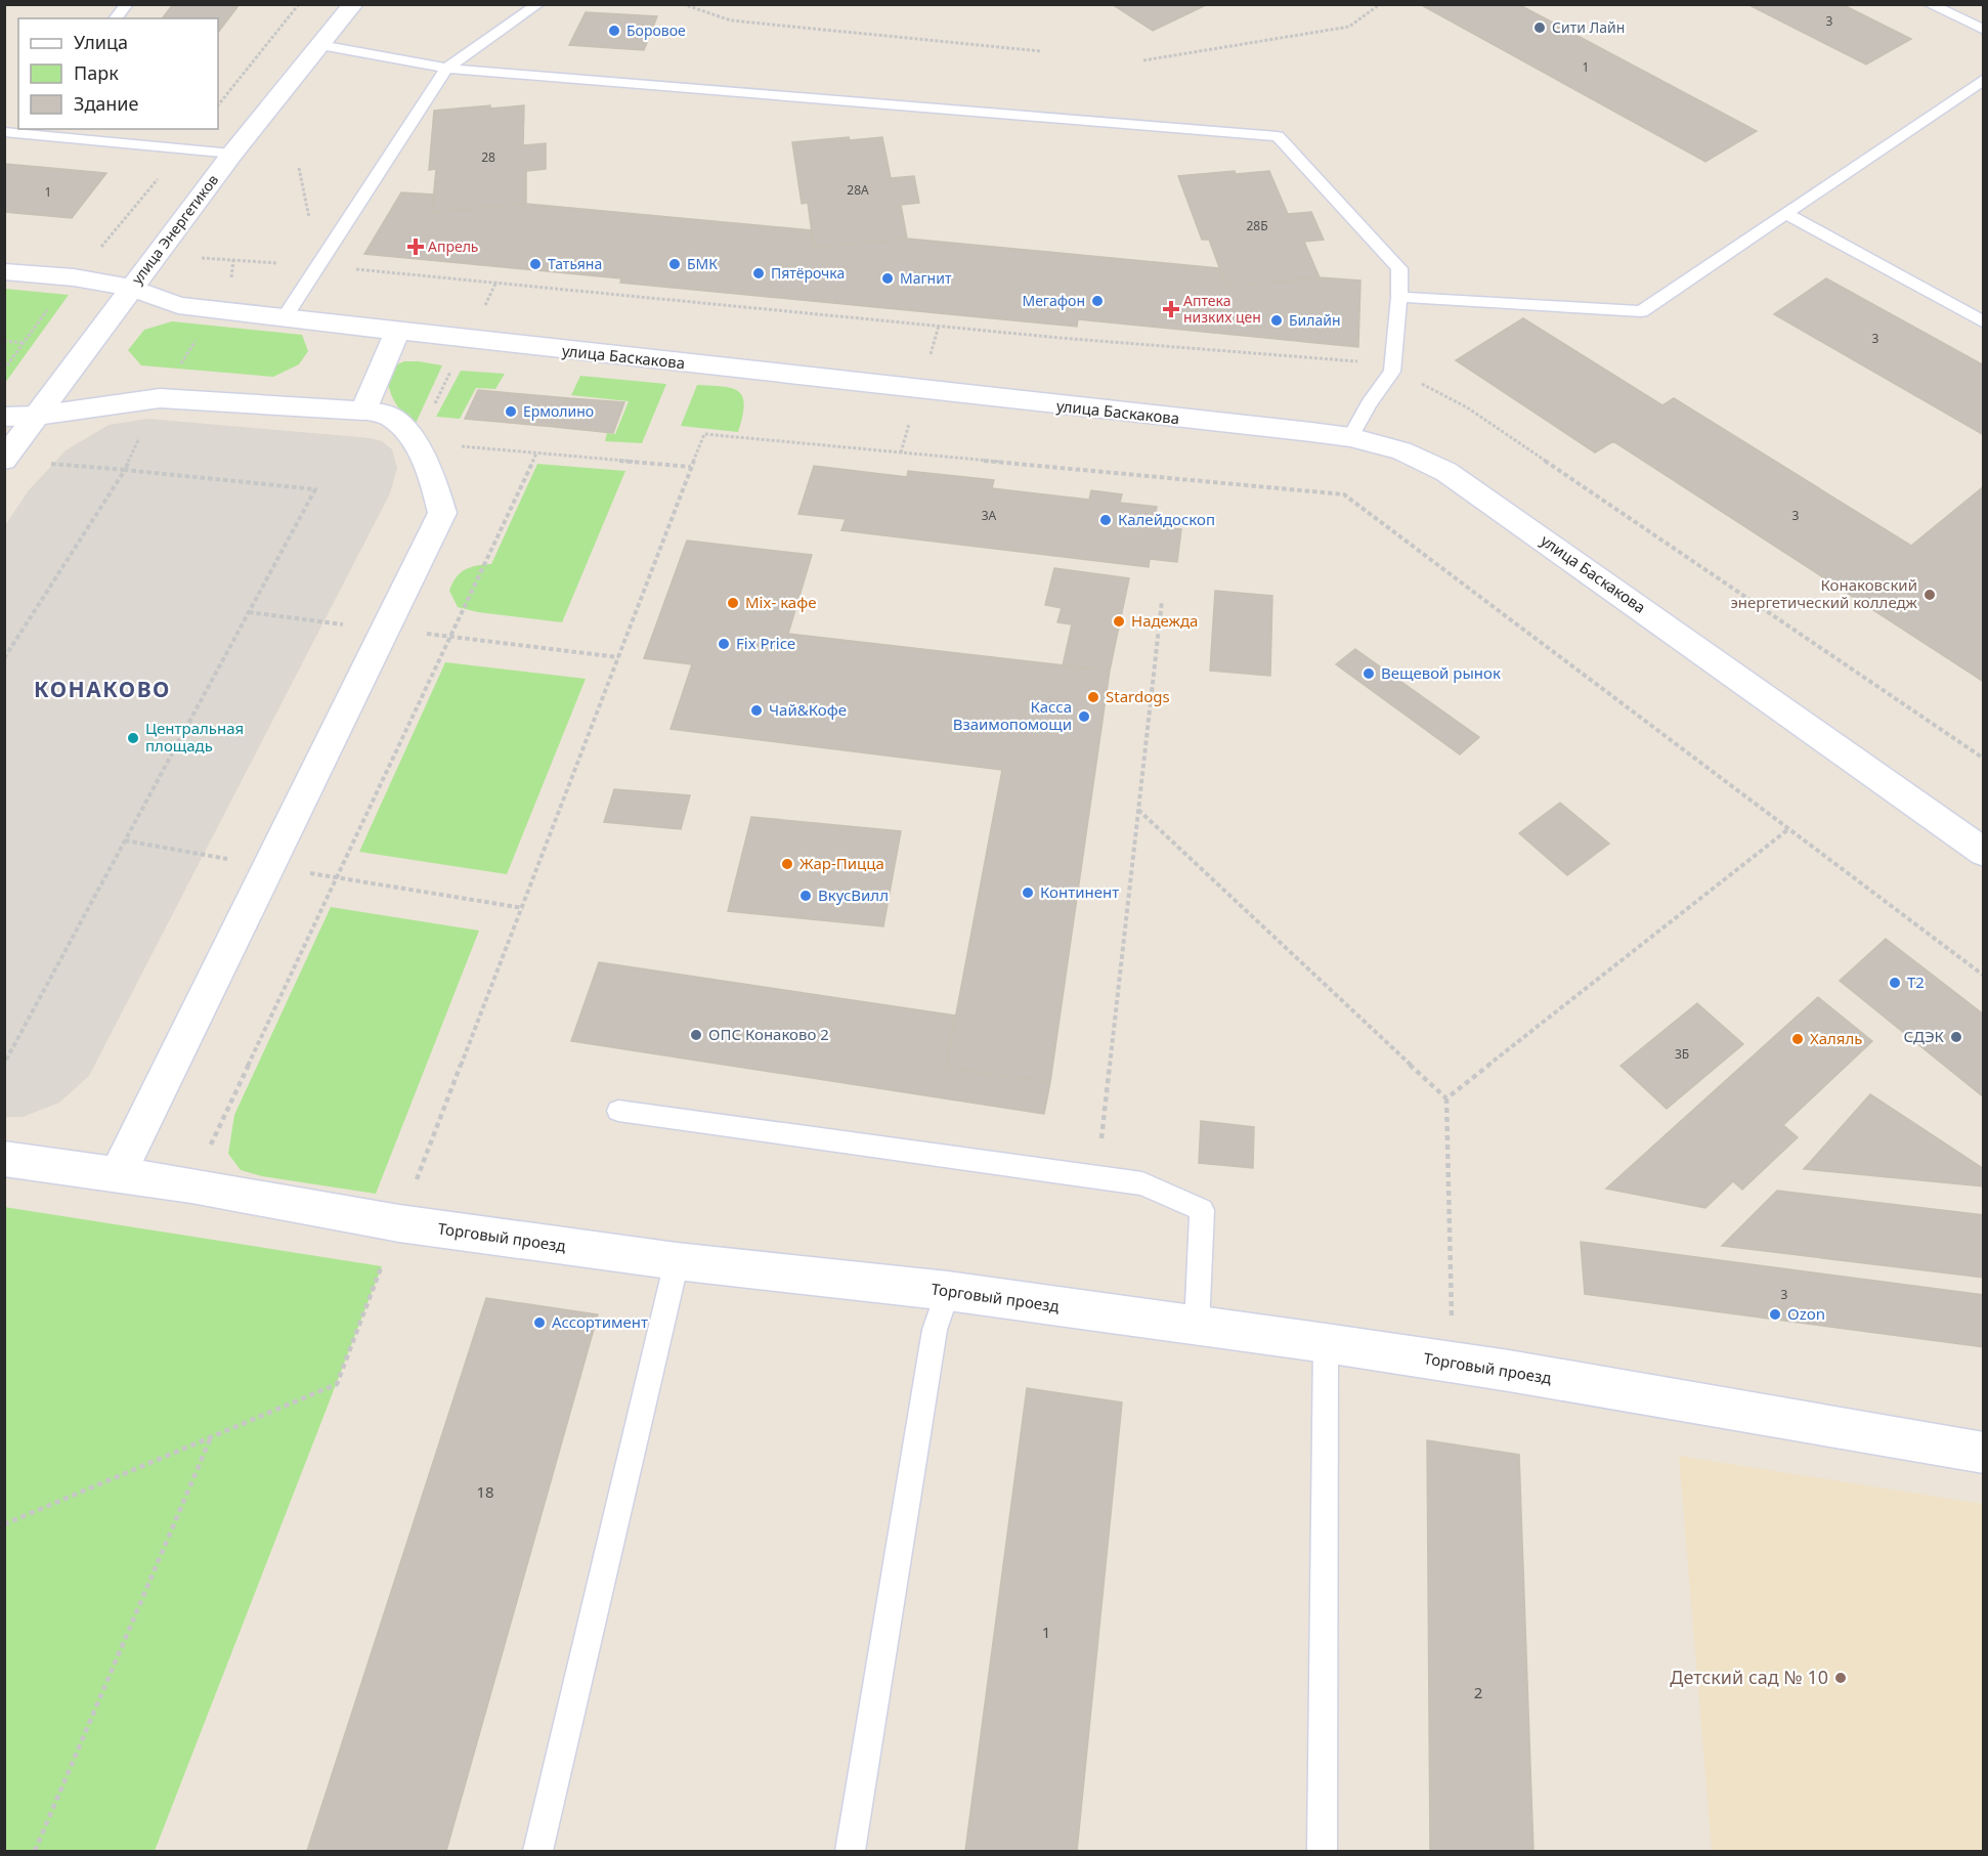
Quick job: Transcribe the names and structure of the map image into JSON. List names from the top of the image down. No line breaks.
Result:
{"streets":{"street":["улица Энергетиков","улица Баскакова","Торговый проезд"]},"crossings":[["улица Энергетиков","улица Баскакова"]],"districts":["КОНАКОВО"],"places":{"other":["Сити Лайн","Боровое","Татьяна","БМК","Пятёрочка","Магнит","Мегафон","Билайн","Ермолино","Калейдоскоп","Конаковский энергетический колледж","Mix- кафе","Надежда","Fix Price","Вещевой рынок","Stardogs","Чай&Кофе","Касса Взаимопомощи","Центральная площадь","Жар-Пицца","Континент","ВкусВилл","T2","ОПС Конаково 2","СДЭК","Халяль","Ozon","Ассортимент","Детский сад № 10"],"health":["Апрель","Аптека низких цен"]},"house_numbers":["3","1","28","28А","1","28Б","3","3А","3","3Б","3","18","1","2"],"legend":["Улица","Парк","Здание"]}
